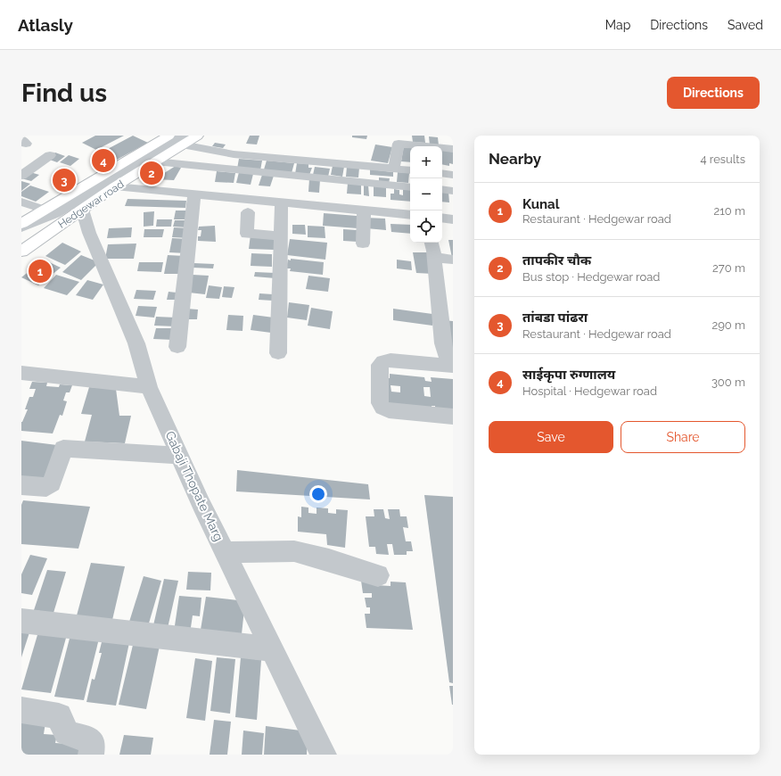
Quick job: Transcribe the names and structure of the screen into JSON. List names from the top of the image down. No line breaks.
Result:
{"streets":{"main road":["Hedgewar road"],"street":["Gabaji Thopate Marg"]},"crossings":[["Hedgewar road","Gabaji Thopate Marg"]],"page":{"header":"Atlasly","nav":["Map","Directions","Saved"],"buttons":["Directions",["Save","Share"]],"title":"Find us","heading":["Nearby","4 results"],"map_buttons":["+","−"],"pins":["4","2","3","1"],"list":[{"mark":"1","name":"Kunal","note":"Restaurant · Hedgewar road","value":"210 m"},{"mark":"2","name":"तापकीर चौक","note":"Bus stop · Hedgewar road","value":"270 m"},{"mark":"3","name":"तांबडा पांढरा","note":"Restaurant · Hedgewar road","value":"290 m"},{"mark":"4","name":"साईकृपा रुग्णालय","note":"Hospital · Hedgewar road","value":"300 m"}]}}
